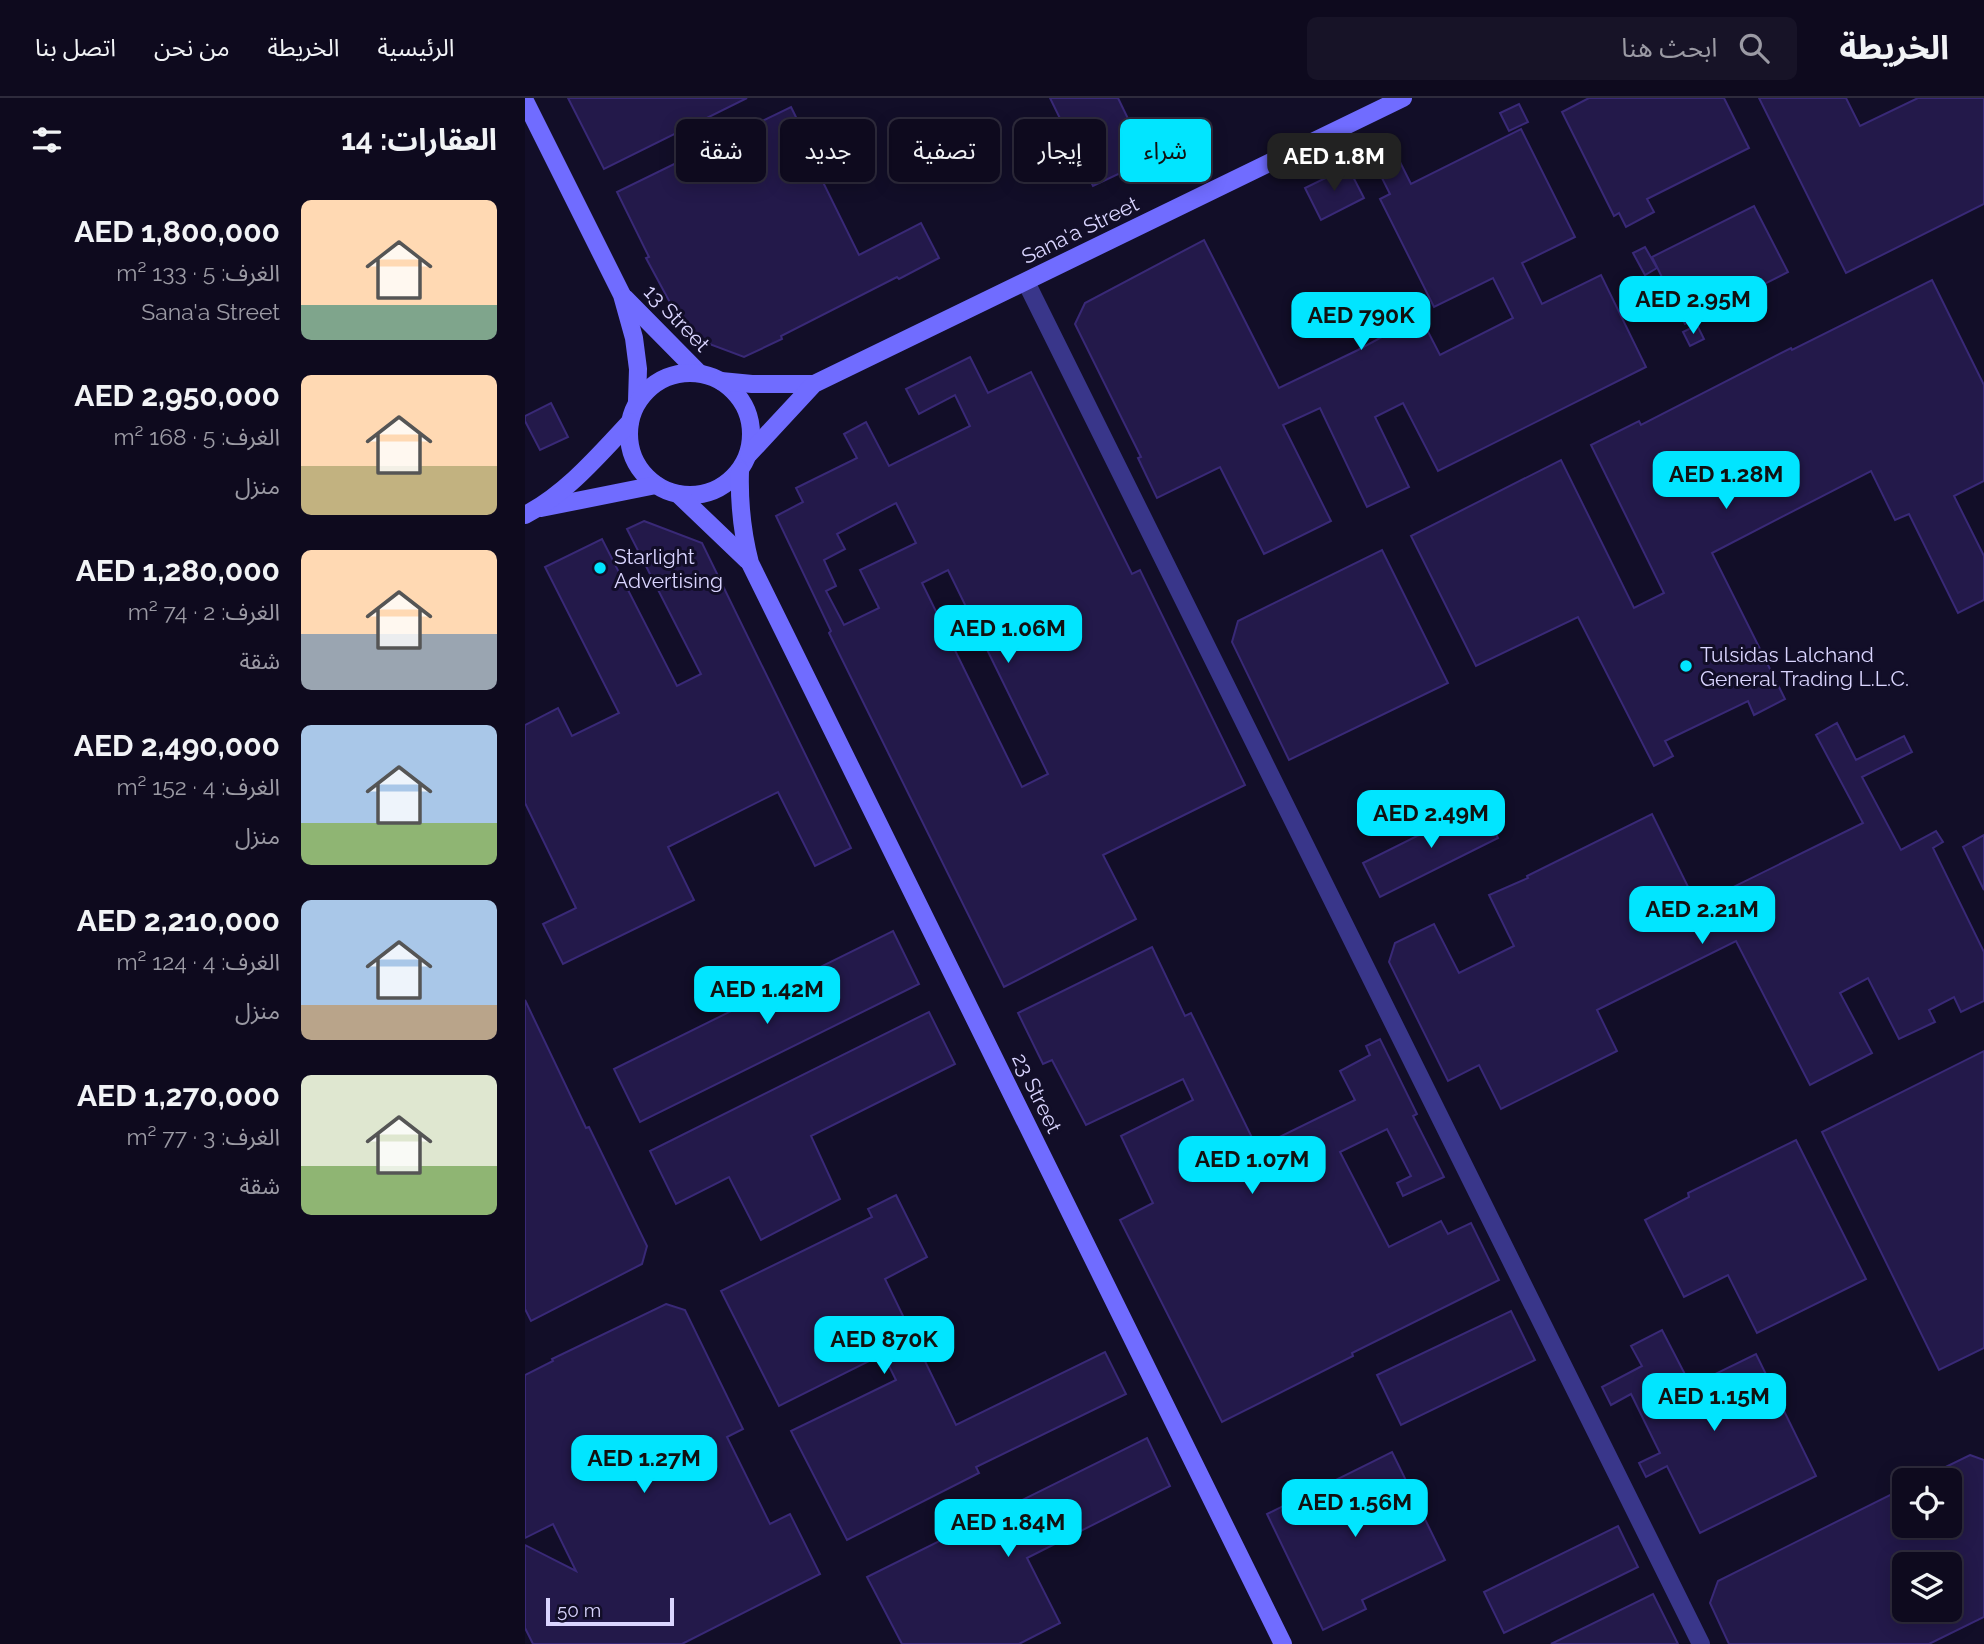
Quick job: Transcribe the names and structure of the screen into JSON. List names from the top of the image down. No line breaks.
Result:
{"streets":{"street":["Sana'a Street","13 Street","23 Street"]},"crossings":[["Sana'a Street","13 Street"],["Sana'a Street","23 Street"],["13 Street","23 Street"]],"places":["Starlight Advertising","Tulsidas Lalchand General Trading L.L.C."],"scale_bar":"50 m","page":{"header":"الخريطة","search":"ابحث هنا","nav":["الرئيسية","الخريطة","من نحن","اتصل بنا"],"heading":"العقارات: 14","chip":["شراء","إيجار","تصفية","جديد","شقة"],"price":["AED 1.8M","AED 2.95M","AED 790K","AED 1.28M","AED 1.06M","AED 2.49M","AED 2.21M","AED 1.42M","AED 1.07M","AED 870K","AED 1.15M","AED 1.27M","AED 1.56M","AED 1.84M"],"list":[{"name":"AED 1,800,000","note":"الغرف: 5 · 133 m² · Sana'a Street"},{"name":"AED 2,950,000","note":"الغرف: 5 · 168 m² · منزل"},{"name":"AED 1,280,000","note":"الغرف: 2 · 74 m² · شقة"},{"name":"AED 2,490,000","note":"الغرف: 4 · 152 m² · منزل"},{"name":"AED 2,210,000","note":"الغرف: 4 · 124 m² · منزل"},{"name":"AED 1,270,000","note":"الغرف: 3 · 77 m² · شقة"}],"scale":"50 m"}}
